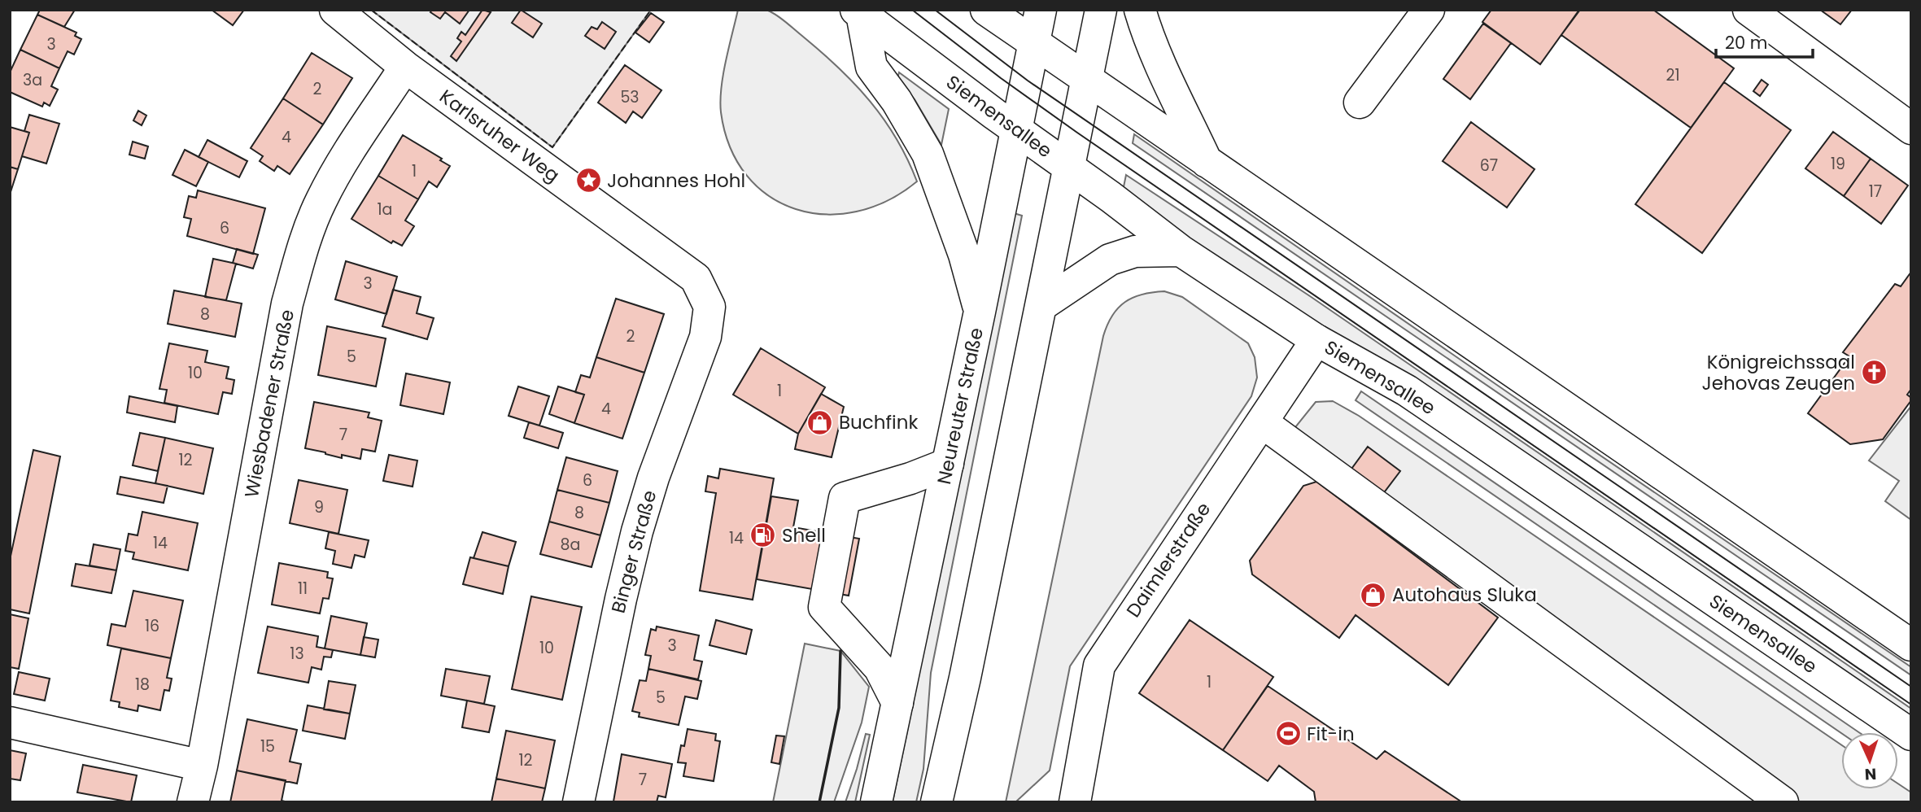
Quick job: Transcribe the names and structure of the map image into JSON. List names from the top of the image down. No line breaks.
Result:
{"streets":{"main road":["Siemensallee","Karlsruher Weg","Wiesbadener Straße","Neureuter Straße","Binger Straße","Daimlerstraße"]},"crossings":[["Siemensallee","Neureuter Straße"],["Siemensallee","Daimlerstraße"],["Karlsruher Weg","Wiesbadener Straße"],["Karlsruher Weg","Binger Straße"]],"places":{"place":["Johannes Hohl"],"church":["Königreichssaal Jehovas Zeugen"],"shop":["Buchfink","Autohaus Sluka"],"fuel station":["Shell"],"sports":["Fit-in"]},"house_numbers":["3","21","3a","2","53","4","19","67","1","17","1a","6","3","8","2","5","10","1","4","7","12","6","9","8","14","14","8a","11","16","3","10","13","1","18","5","15","12","7"],"scale_bar":"20 m","north":"bottom"}
